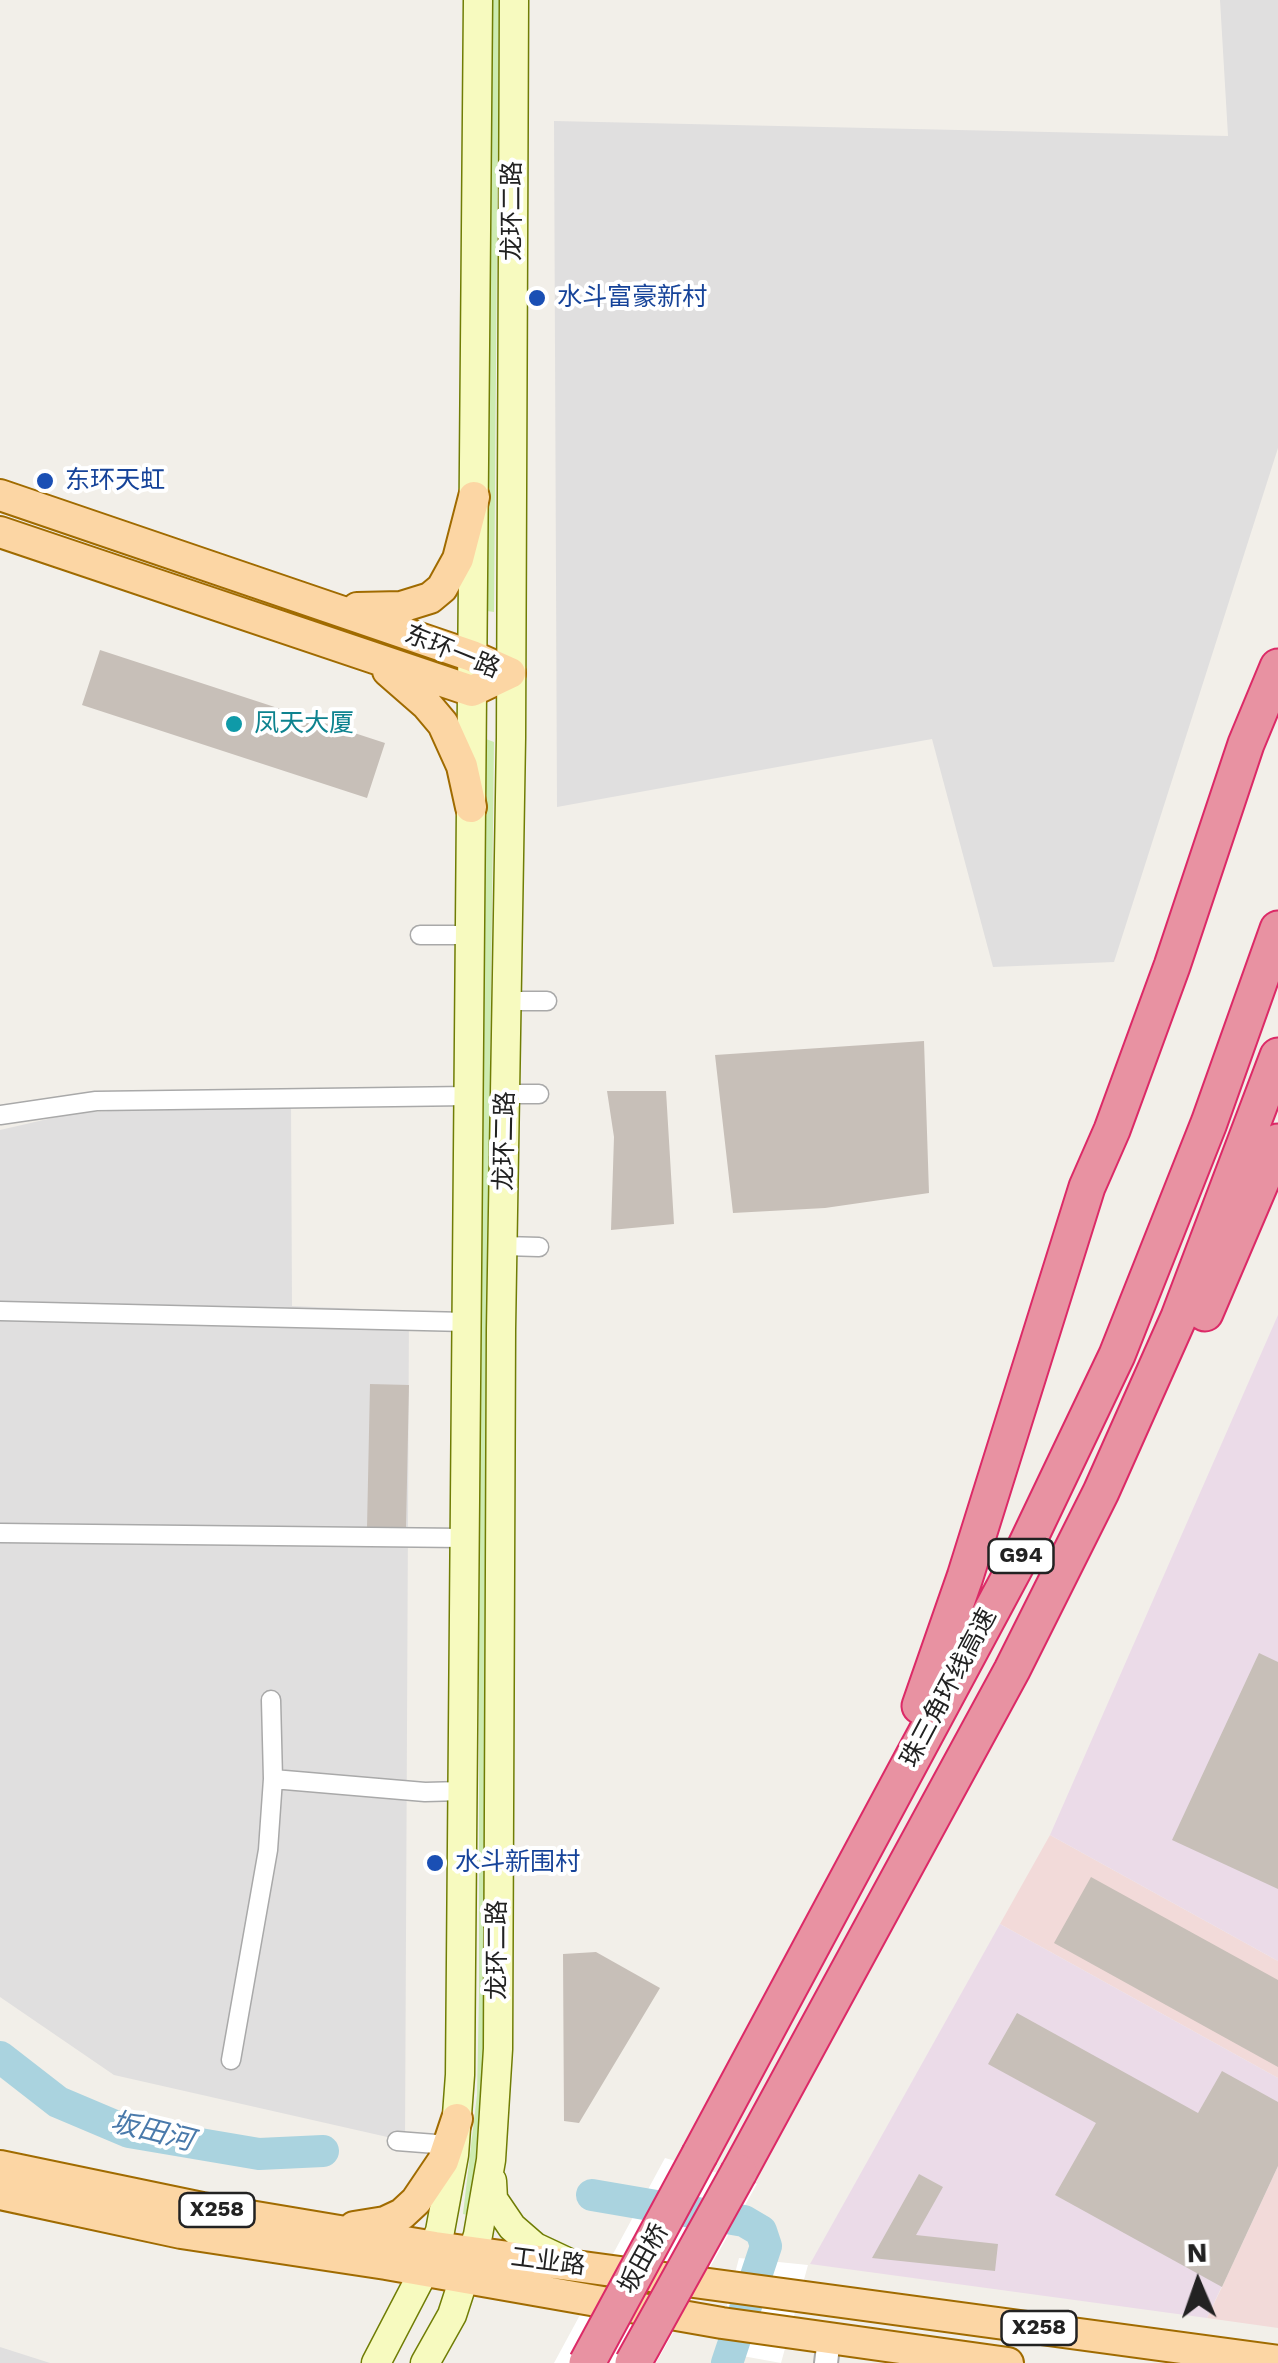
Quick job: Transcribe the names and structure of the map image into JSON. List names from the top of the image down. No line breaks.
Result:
{"streets":{"highway":["G94","珠三角环线高速","坂田桥"],"main road":["龙环二路","东环一路","X258","工业路"]},"crossings":[["龙环二路","东环一路"],["龙环二路","工业路"],["珠三角环线高速","坂田桥"]],"water":["坂田河"],"places":["水斗富豪新村","东环天虹","凤天大厦","水斗新围村"],"north":"top"}
